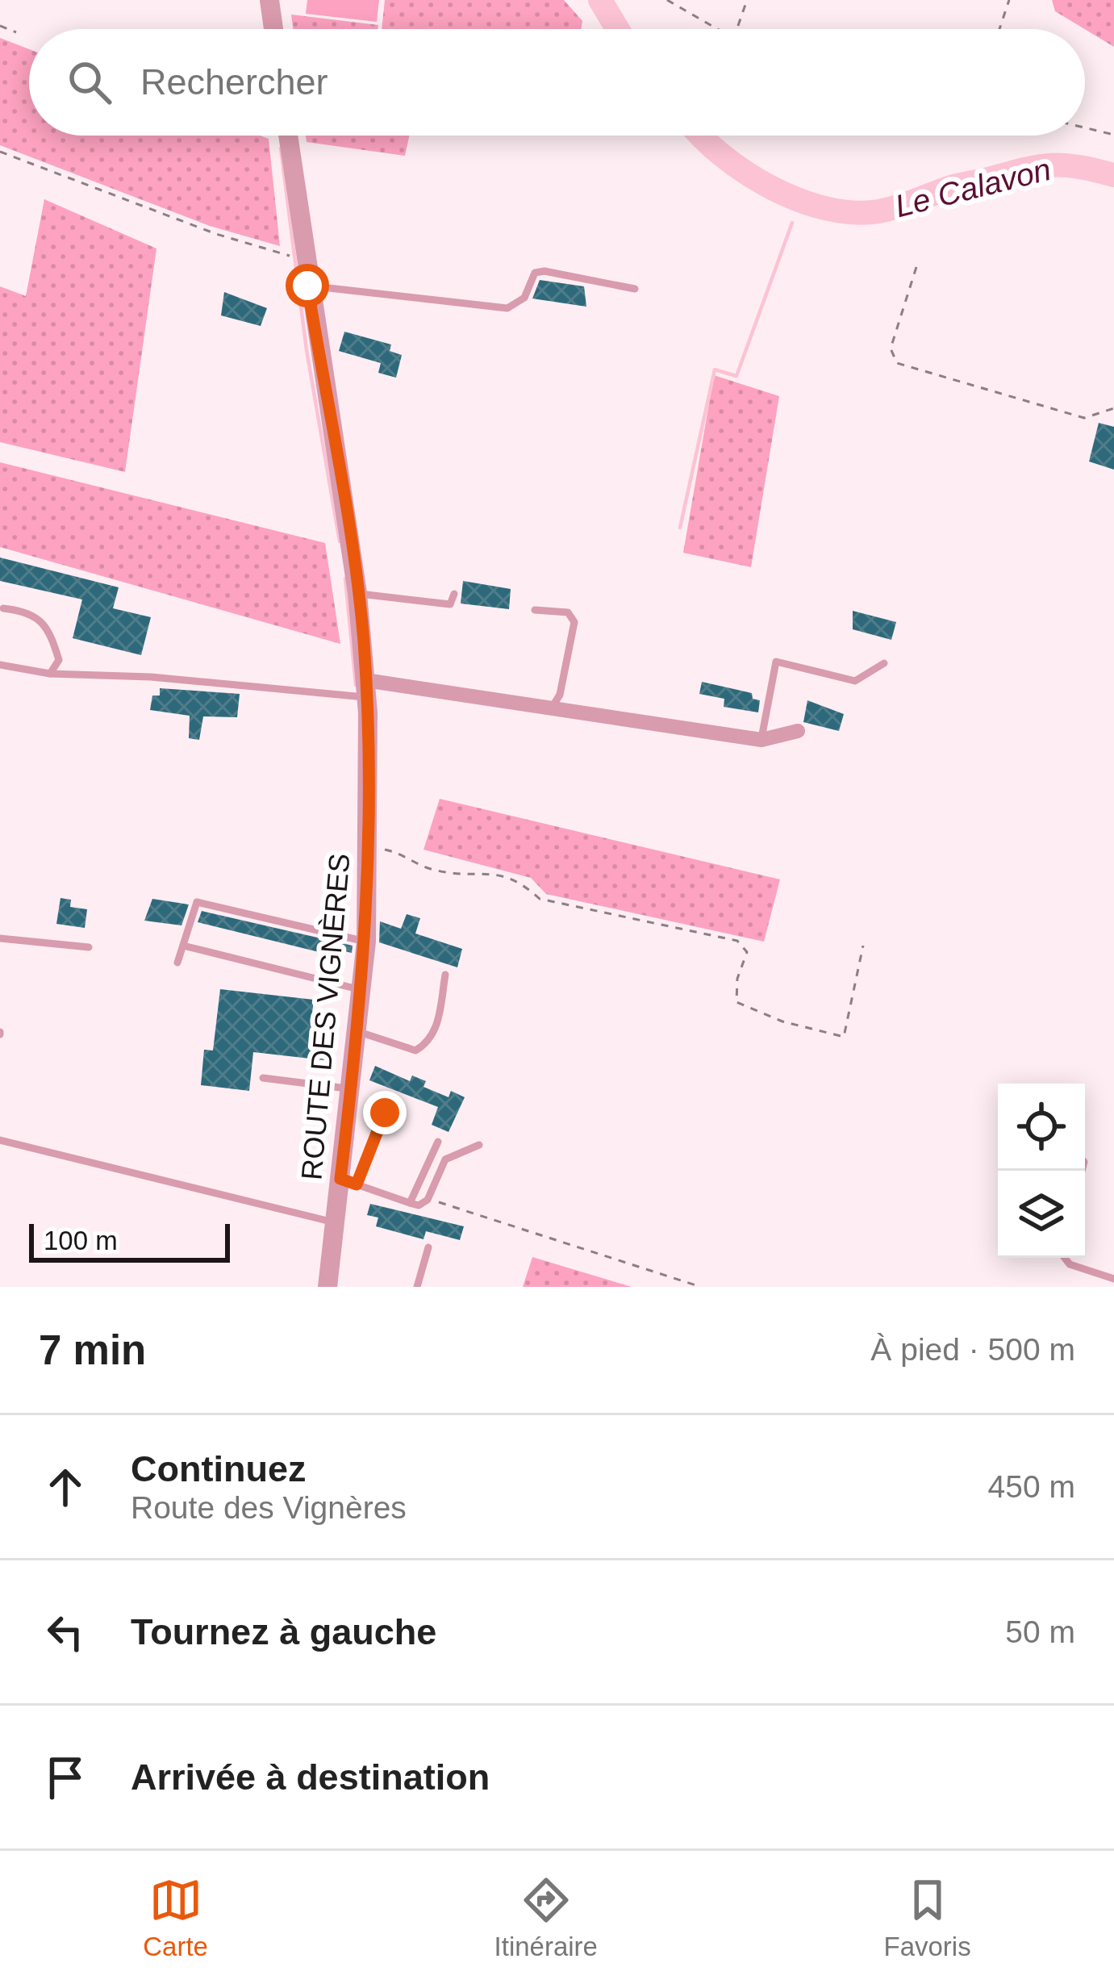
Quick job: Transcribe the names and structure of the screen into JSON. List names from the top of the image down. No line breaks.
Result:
{"streets":{"street":["ROUTE DES VIGNÈRES"]},"water":["Le Calavon"],"scale_bar":"100 m","page":{"search":"Rechercher","scale":"100 m","heading":["7 min","À pied · 500 m"],"list":[["Continuez","Route des Vignères","450 m"],["Tournez à gauche","50 m"],"Arrivée à destination"],"nav":["Carte","Itinéraire","Favoris"]}}
